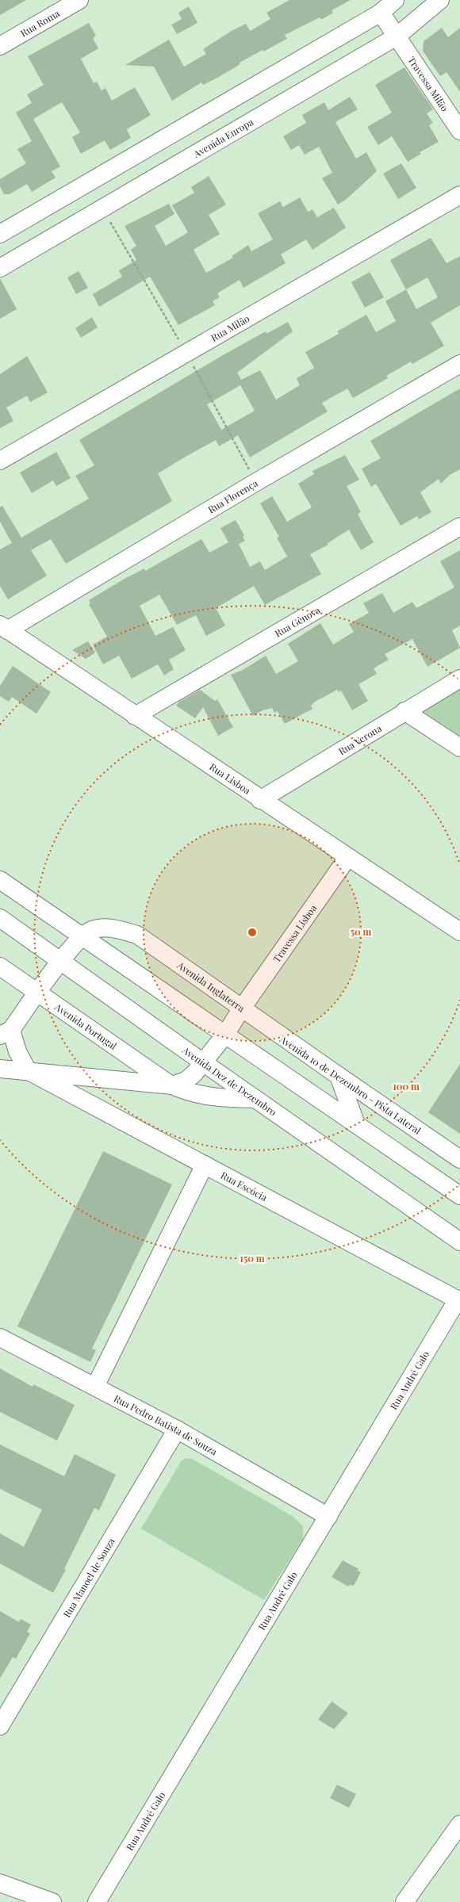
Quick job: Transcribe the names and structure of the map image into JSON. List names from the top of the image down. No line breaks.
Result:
{"streets":{"main road":["Rua Roma","Travessa Milão","Avenida Europa","Rua Milão","Rua Florença","Rua Gênova","Rua Verona","Rua Lisboa","Travessa Lisboa","Avenida Inglaterra","Avenida Portugal","Avenida Dez de Dezembro","Avenida 10 de Dezembro - Pista Lateral","Rua Escócia","Rua André Galo","Rua Pedro Batista de Souza","Rua Manoel de Souza"]},"crossings":[["Travessa Milão","Avenida Europa"],["Rua Florença","Rua Lisboa"],["Rua Gênova","Rua Lisboa"],["Rua Verona","Rua Lisboa"],["Rua Lisboa","Travessa Lisboa"],["Travessa Lisboa","Avenida Inglaterra"],["Travessa Lisboa","Avenida 10 de Dezembro - Pista Lateral"],["Avenida Inglaterra","Avenida Portugal"],["Avenida Inglaterra","Avenida Dez de Dezembro"],["Avenida Inglaterra","Avenida 10 de Dezembro - Pista Lateral"],["Avenida Inglaterra","Rua Escócia"],["Rua Escócia","Rua André Galo"],["Rua André Galo","Rua Pedro Batista de Souza"],["Rua Pedro Batista de Souza","Rua Manoel de Souza"]],"rings":["50 m","100 m","150 m"]}
